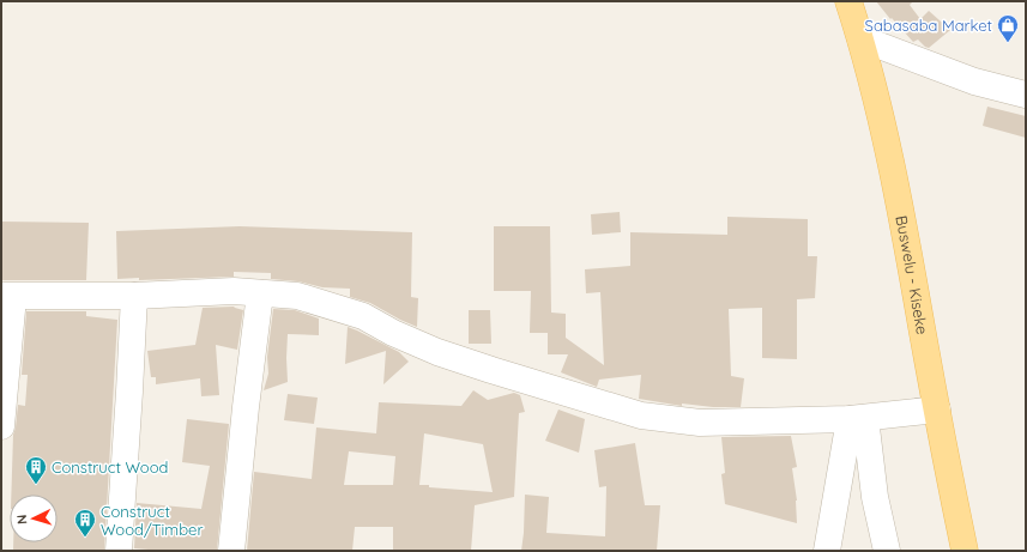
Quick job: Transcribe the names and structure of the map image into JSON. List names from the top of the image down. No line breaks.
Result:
{"streets":{"main road":["Buswelu - Kiseke"]},"places":{"shop":["Sabasaba Market"],"building":["Construct Wood","Construct Wood/Timber"]},"north":"left"}
